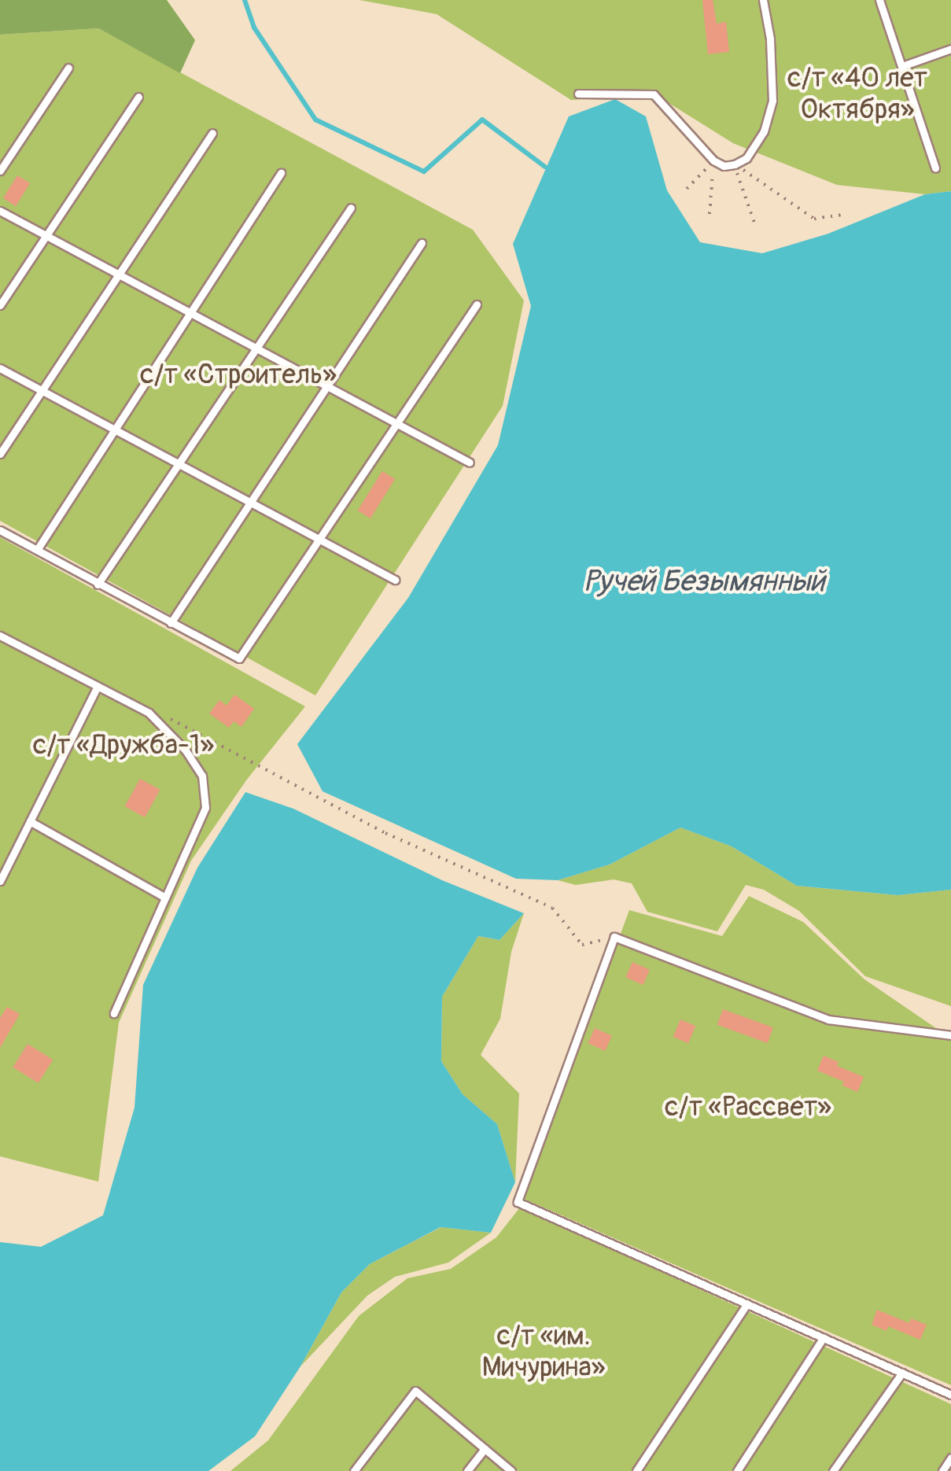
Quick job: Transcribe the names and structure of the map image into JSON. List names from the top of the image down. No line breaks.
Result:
{"water":["Ручей Безымянный"],"parks":["с/т «40 лет Октября»","с/т «Строитель»","с/т «Дружба-1»","с/т «Рассвет»","с/т «им. Мичурина»"]}
